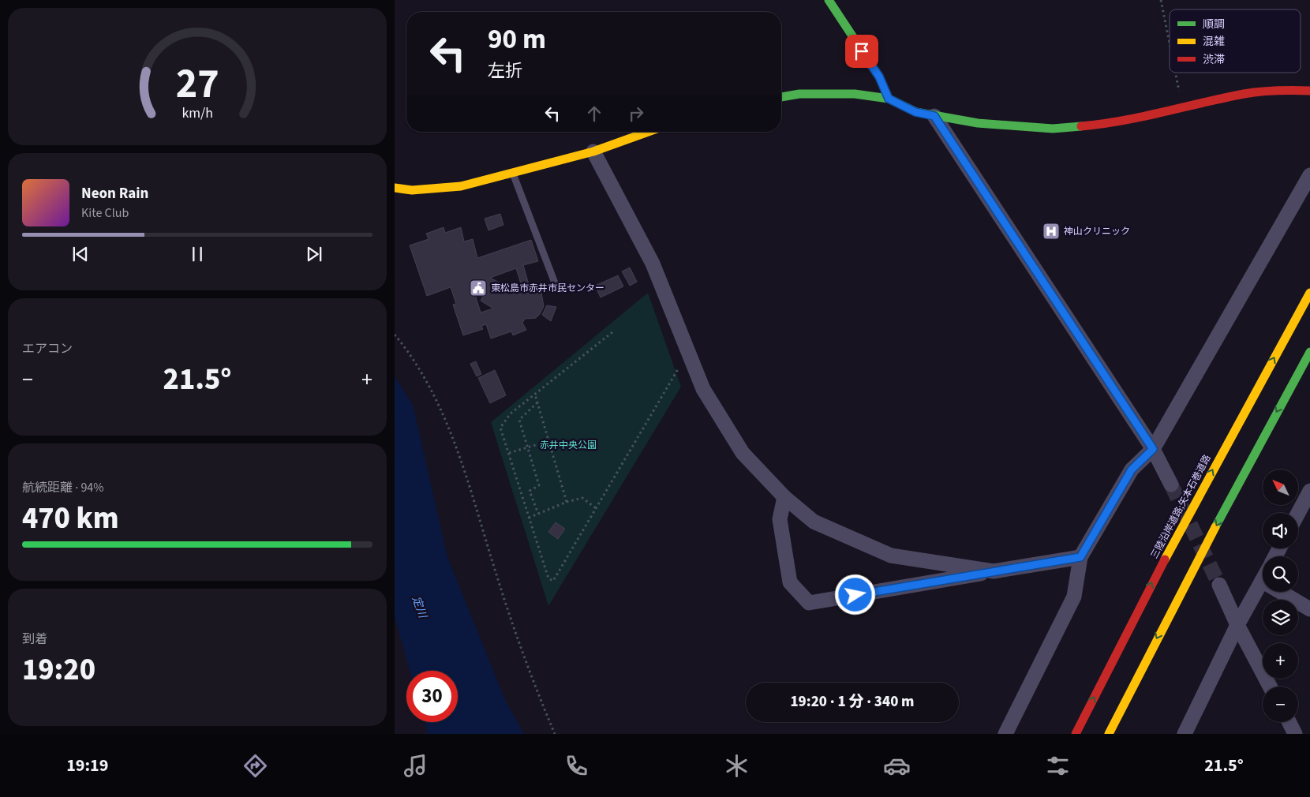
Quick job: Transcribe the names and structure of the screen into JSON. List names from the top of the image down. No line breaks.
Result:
{"streets":{"main road":["三陸沿岸道路;矢本石巻道路"]},"water":["定川"],"parks":["赤井中央公園"],"places":{"hospital":["神山クリニック"],"public building":["東松島市赤井市民センター"]},"legend":["順調","混雑","渋滞"],"north":"top left","page":{"turn":["90 m","左折"],"song":["Neon Rain","Kite Club"],"tile":["エアコン",["航続距離 · 94%","470 km"],["到着","19:20"]],"heat":["−","21.5°","+"],"map_buttons":["+","−"],"limit":"30","trip":"19:20 · 1 分 · 340 m","tabs":["19:19","21.5°"],"gauge":["27","km/h"]}}
